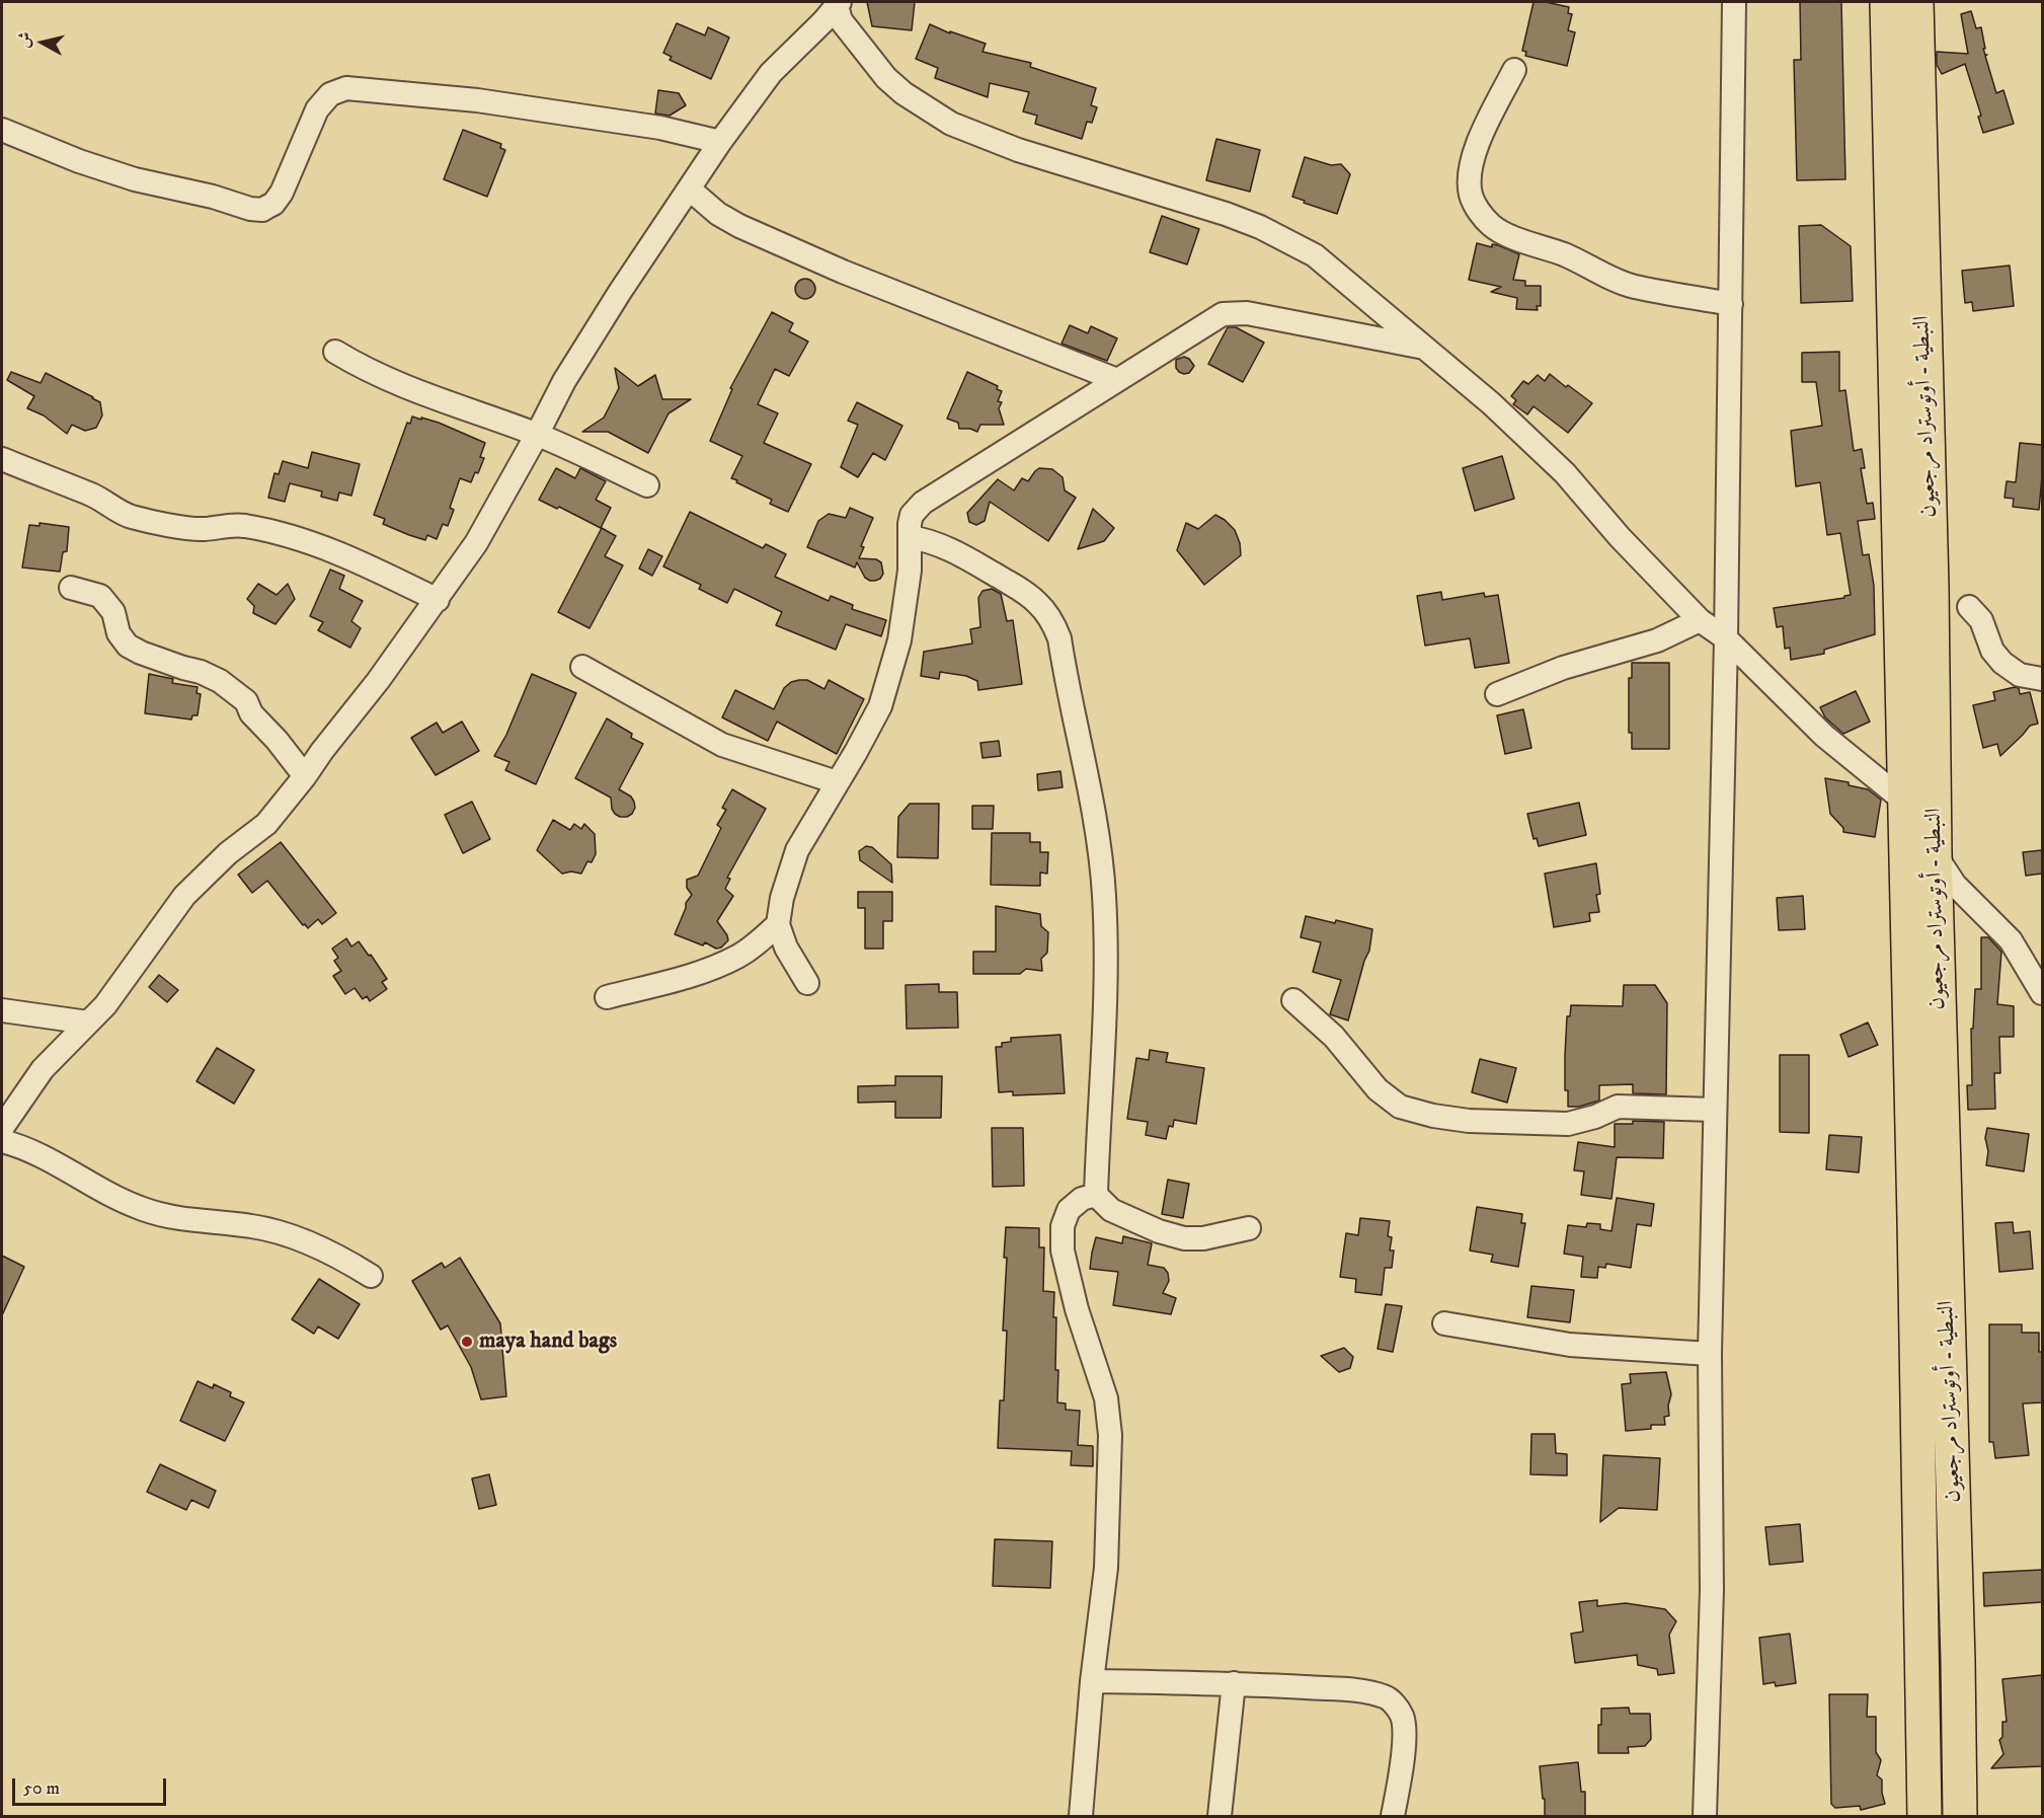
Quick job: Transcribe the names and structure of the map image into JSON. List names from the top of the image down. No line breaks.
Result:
{"streets":{"highway":["النبطية - أوتوستراد مرجعيون"]},"places":["maya hand bags"],"scale_bar":"50 m","north":"left"}
